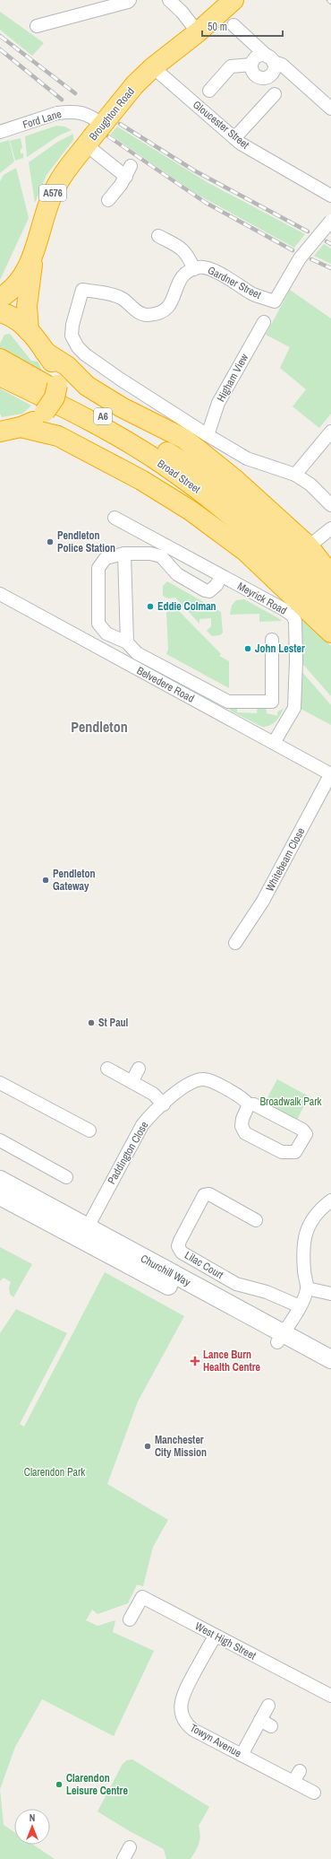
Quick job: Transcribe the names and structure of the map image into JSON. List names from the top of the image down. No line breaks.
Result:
{"streets":{"highway":["Broughton Road","A576","A6","Broad Street"],"street":["Ford Lane","Gloucester Street","Gardner Street","Higham View","Meyrick Road","Belvedere Road","Whitebeam Close","Paddington Close","Lilac Court","Churchill Way","West High Street","Towyn Avenue"]},"crossings":[["Broughton Road","Ford Lane"],["Broughton Road","Gloucester Street"],["Gardner Street","Higham View"],["Meyrick Road","Belvedere Road"],["Belvedere Road","Whitebeam Close"],["Paddington Close","Churchill Way"],["West High Street","Towyn Avenue"]],"districts":["Pendleton"],"parks":["Broadwalk Park","Clarendon Park"],"places":{"other":["Pendleton Police Station","Eddie Colman","John Lester","Pendleton Gateway","St Paul","Manchester City Mission","Clarendon Leisure Centre"],"health":["Lance Burn Health Centre"]},"scale_bar":"50 m","north":"top"}
